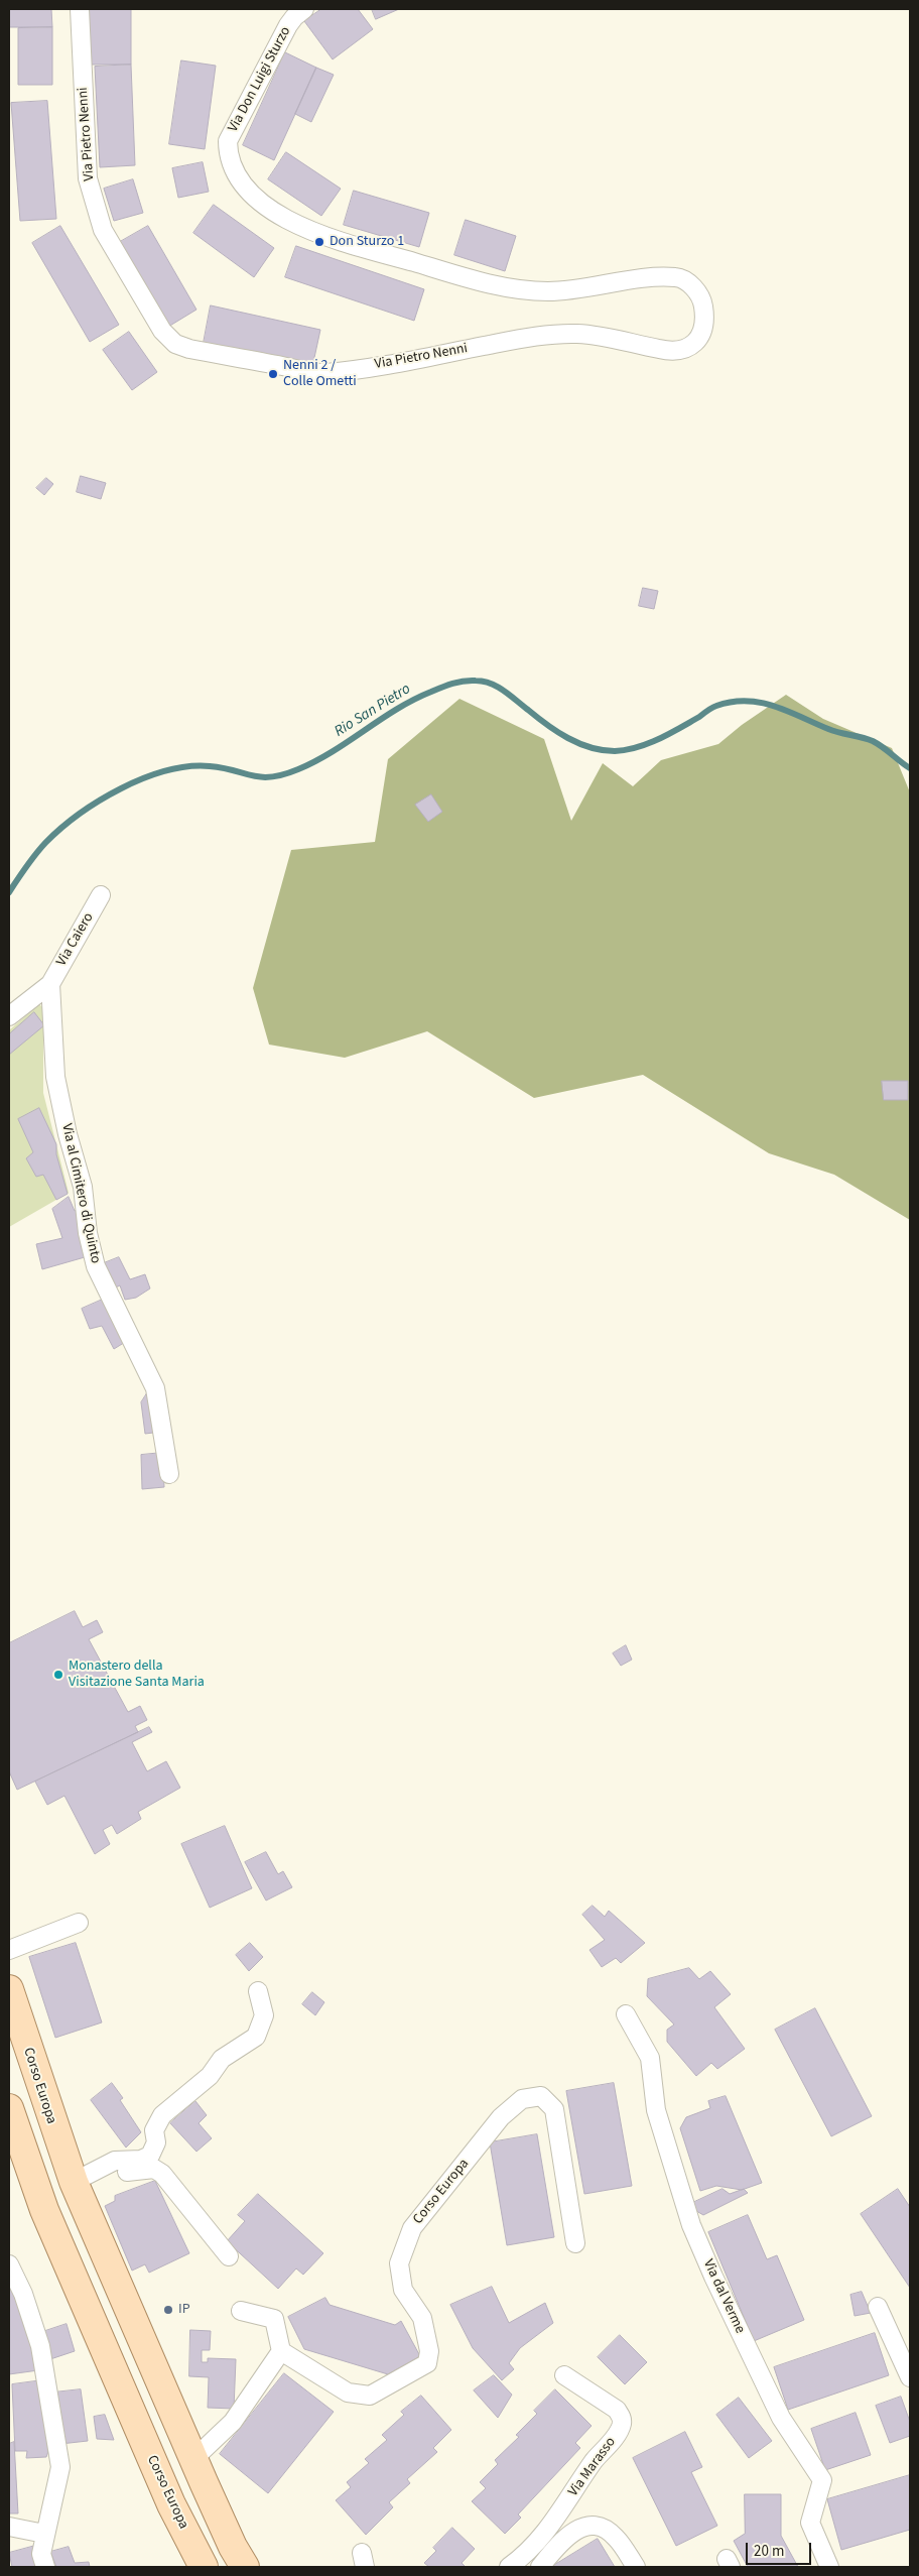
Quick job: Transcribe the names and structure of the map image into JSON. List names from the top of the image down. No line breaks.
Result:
{"streets":{"main road":["Corso Europa"],"street":["Via Don Luigi Sturzo","Via Pietro Nenni","Via Caiero","Via al Cimitero di Quinto","Via dal Verme","Via Marasso"]},"crossings":[["Via Don Luigi Sturzo","Via Pietro Nenni"],["Via Caiero","Via al Cimitero di Quinto"]],"water":["Rio San Pietro"],"places":["Don Sturzo 1","Nenni 2 / Colle Ometti","Monastero della Visitazione Santa Maria","IP"],"scale_bar":"20 m"}
